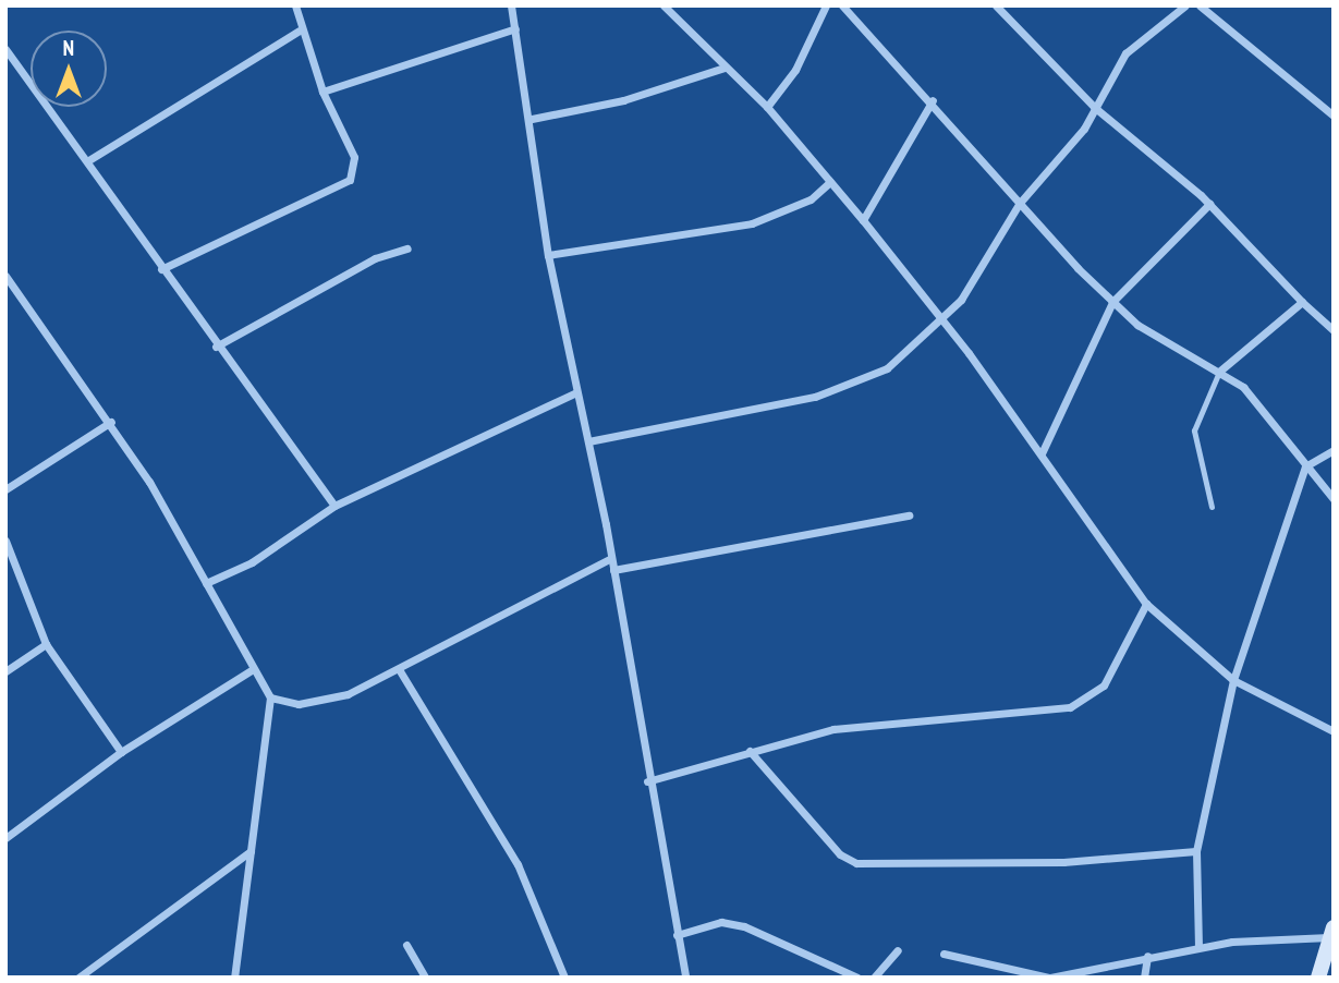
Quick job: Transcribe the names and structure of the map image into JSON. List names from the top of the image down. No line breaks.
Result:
{"north":"top"}
